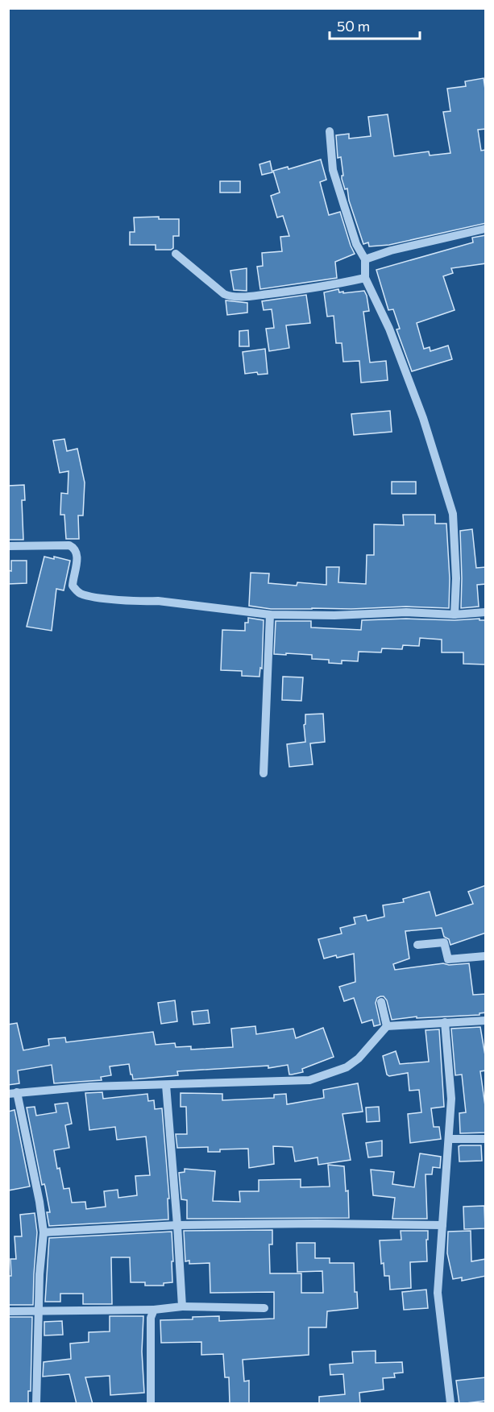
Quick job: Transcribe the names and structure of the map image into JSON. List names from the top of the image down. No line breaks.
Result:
{"scale_bar":"50 m"}
